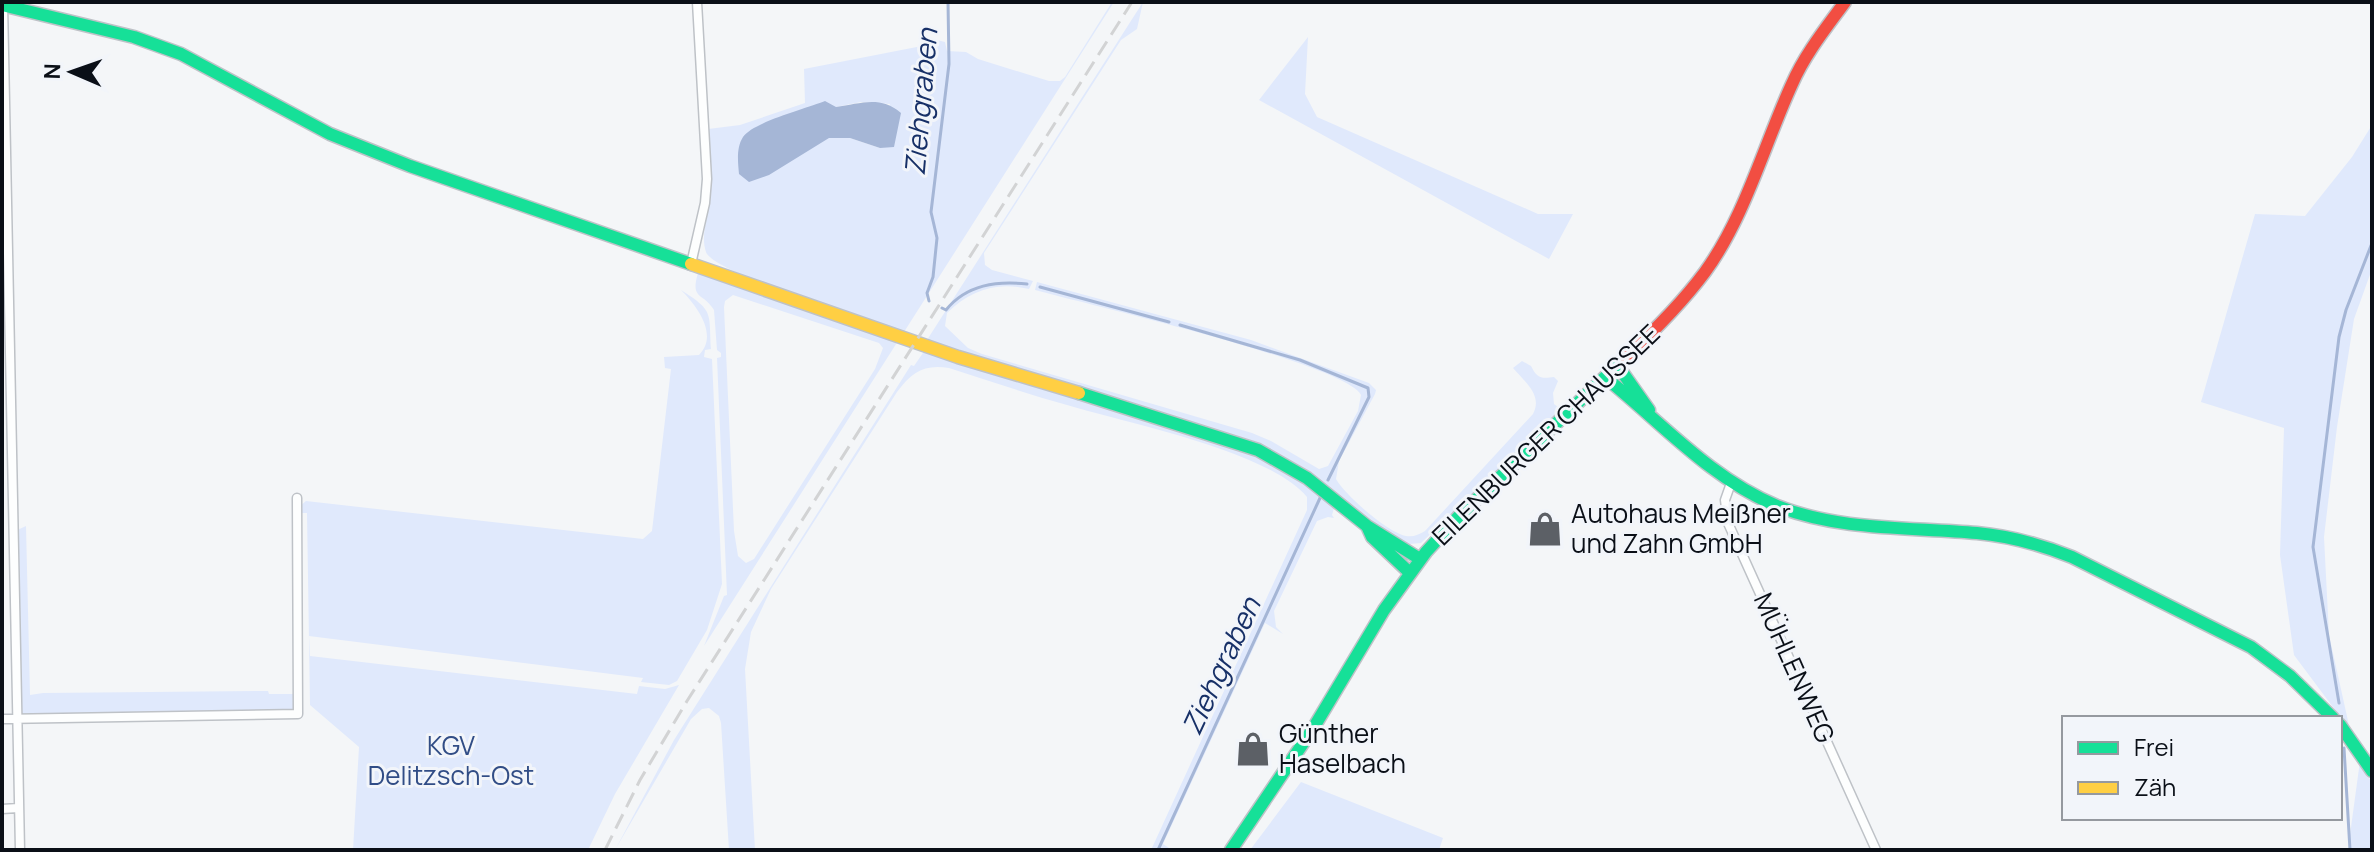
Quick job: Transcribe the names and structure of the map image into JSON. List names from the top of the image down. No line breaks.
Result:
{"streets":{"main road":["EILENBURGER CHAUSSEE"],"street":["MÜHLENWEG"]},"water":["Ziehgraben"],"parks":["KGV Delitzsch-Ost"],"places":{"shop":["Autohaus Meißner und Zahn GmbH","Günther Haselbach"]},"legend":["Frei","Zäh"],"north":"left"}
